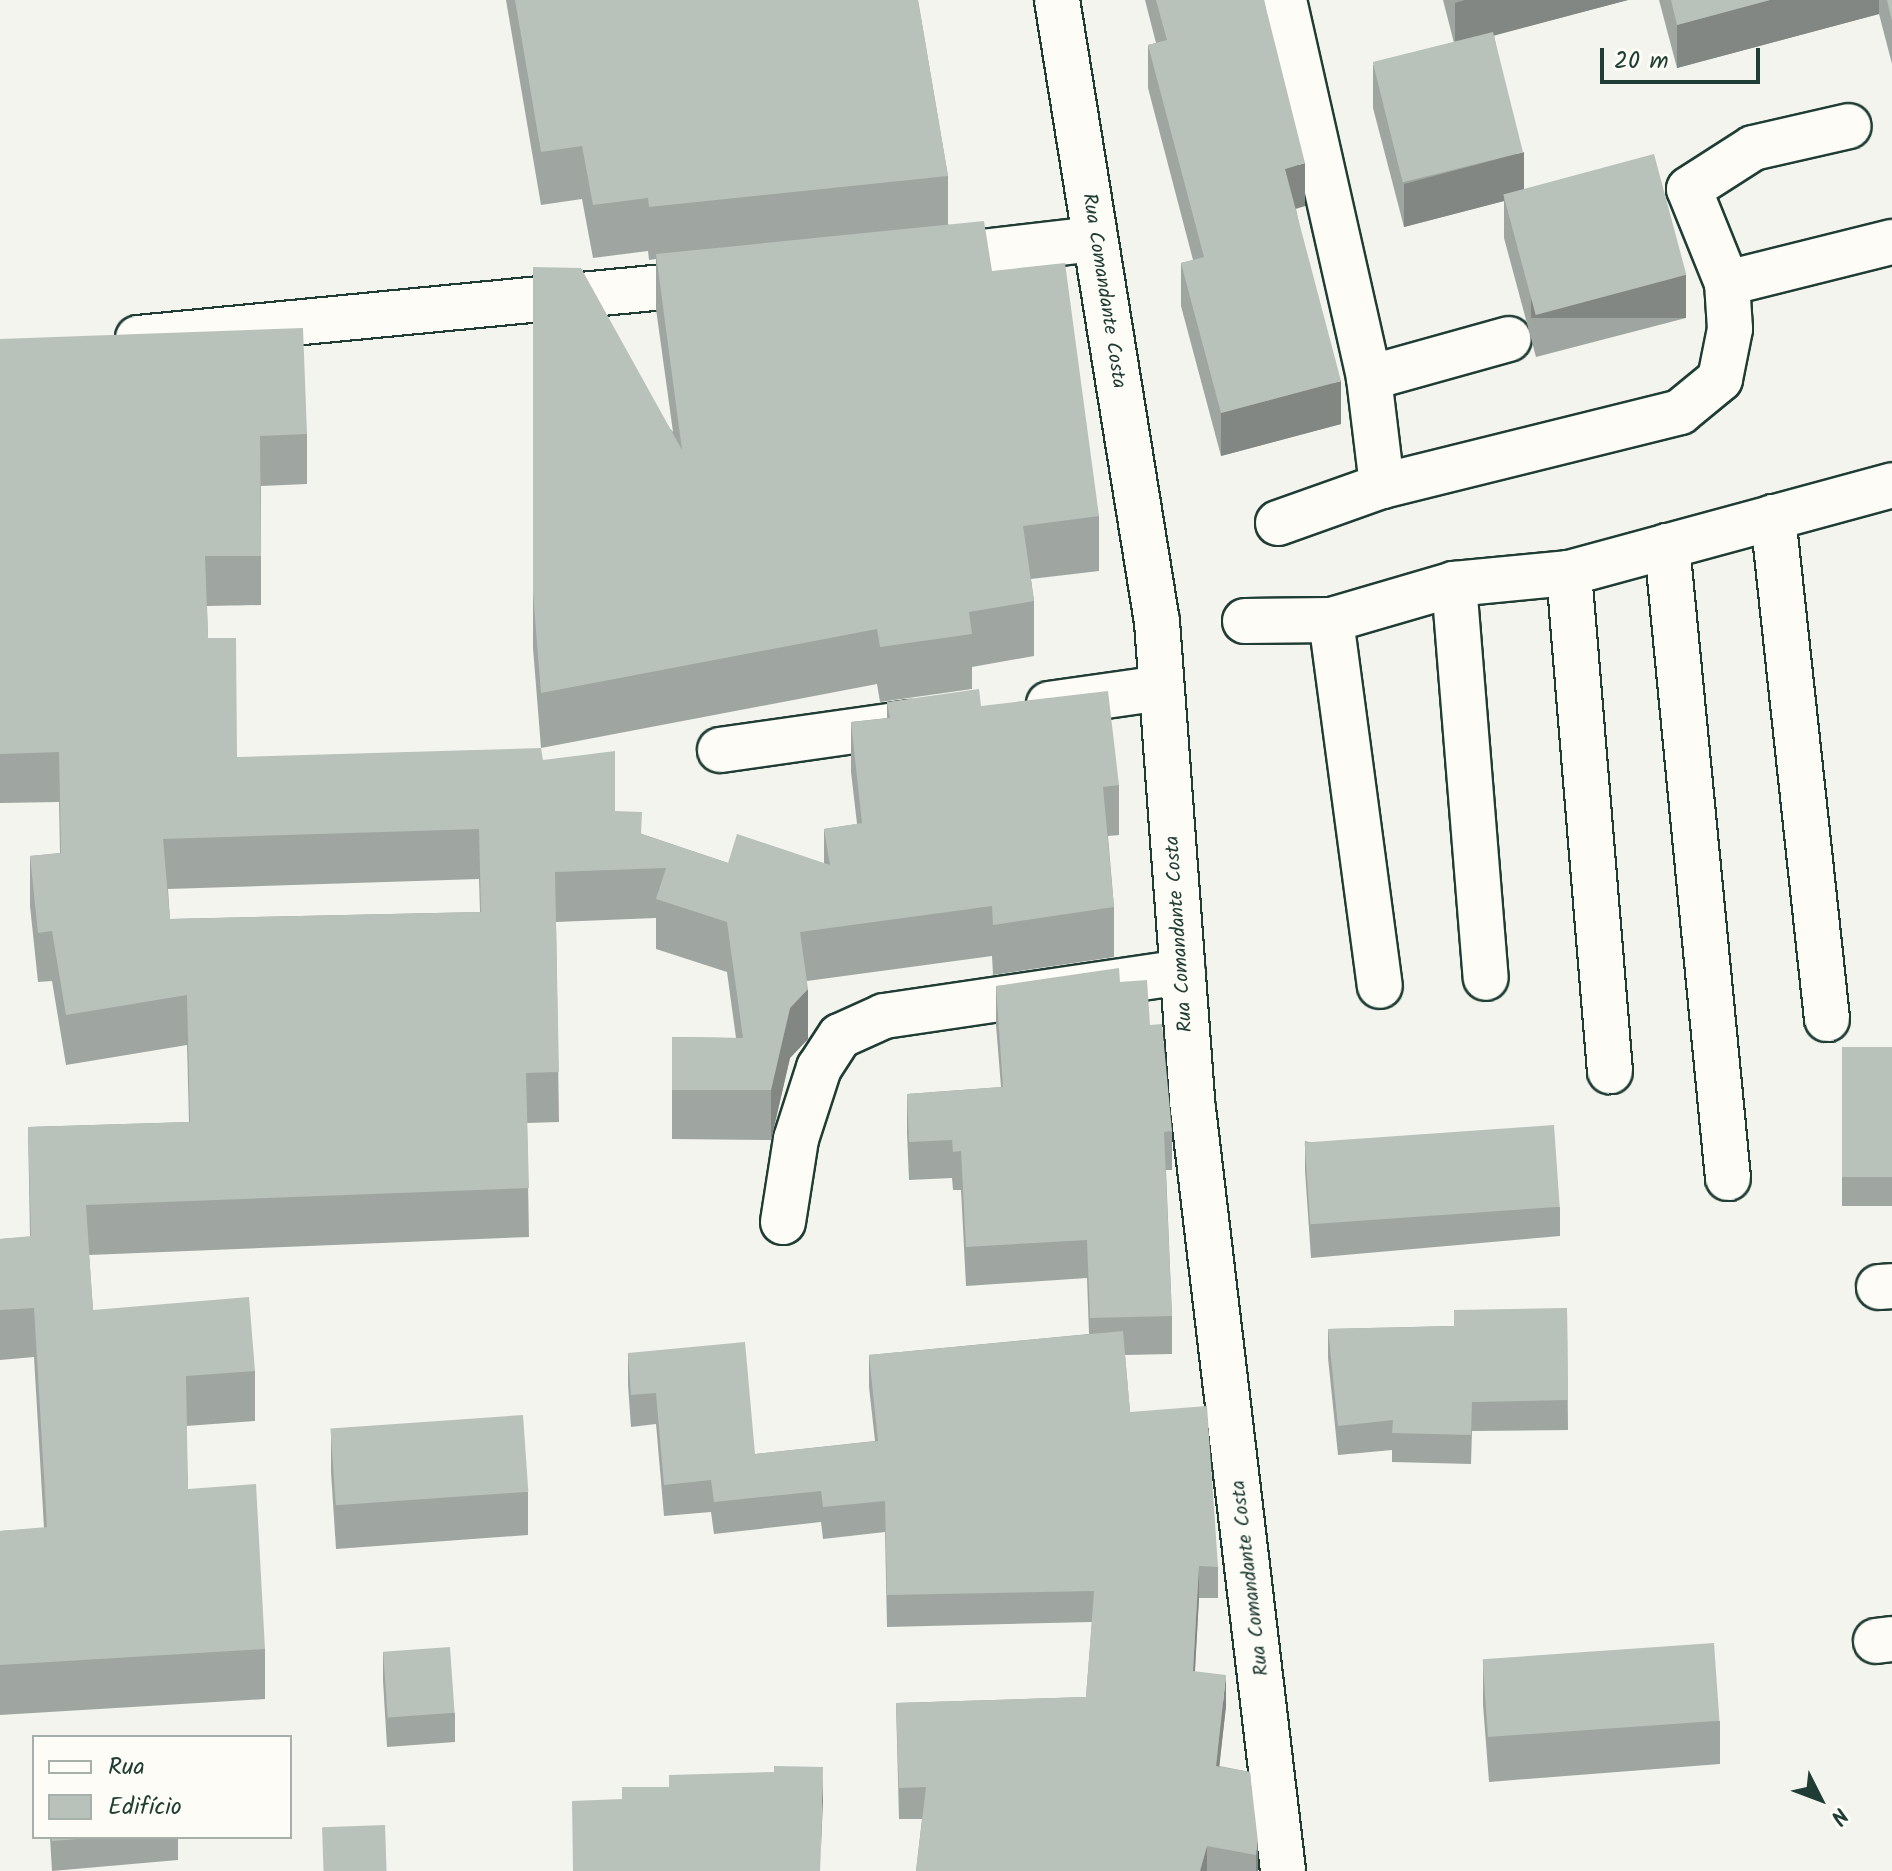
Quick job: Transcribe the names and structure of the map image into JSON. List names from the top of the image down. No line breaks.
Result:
{"streets":{"street":["Rua Comandante Costa"]},"legend":["Rua","Edifício"],"scale_bar":"20 m","north":"bottom right"}
